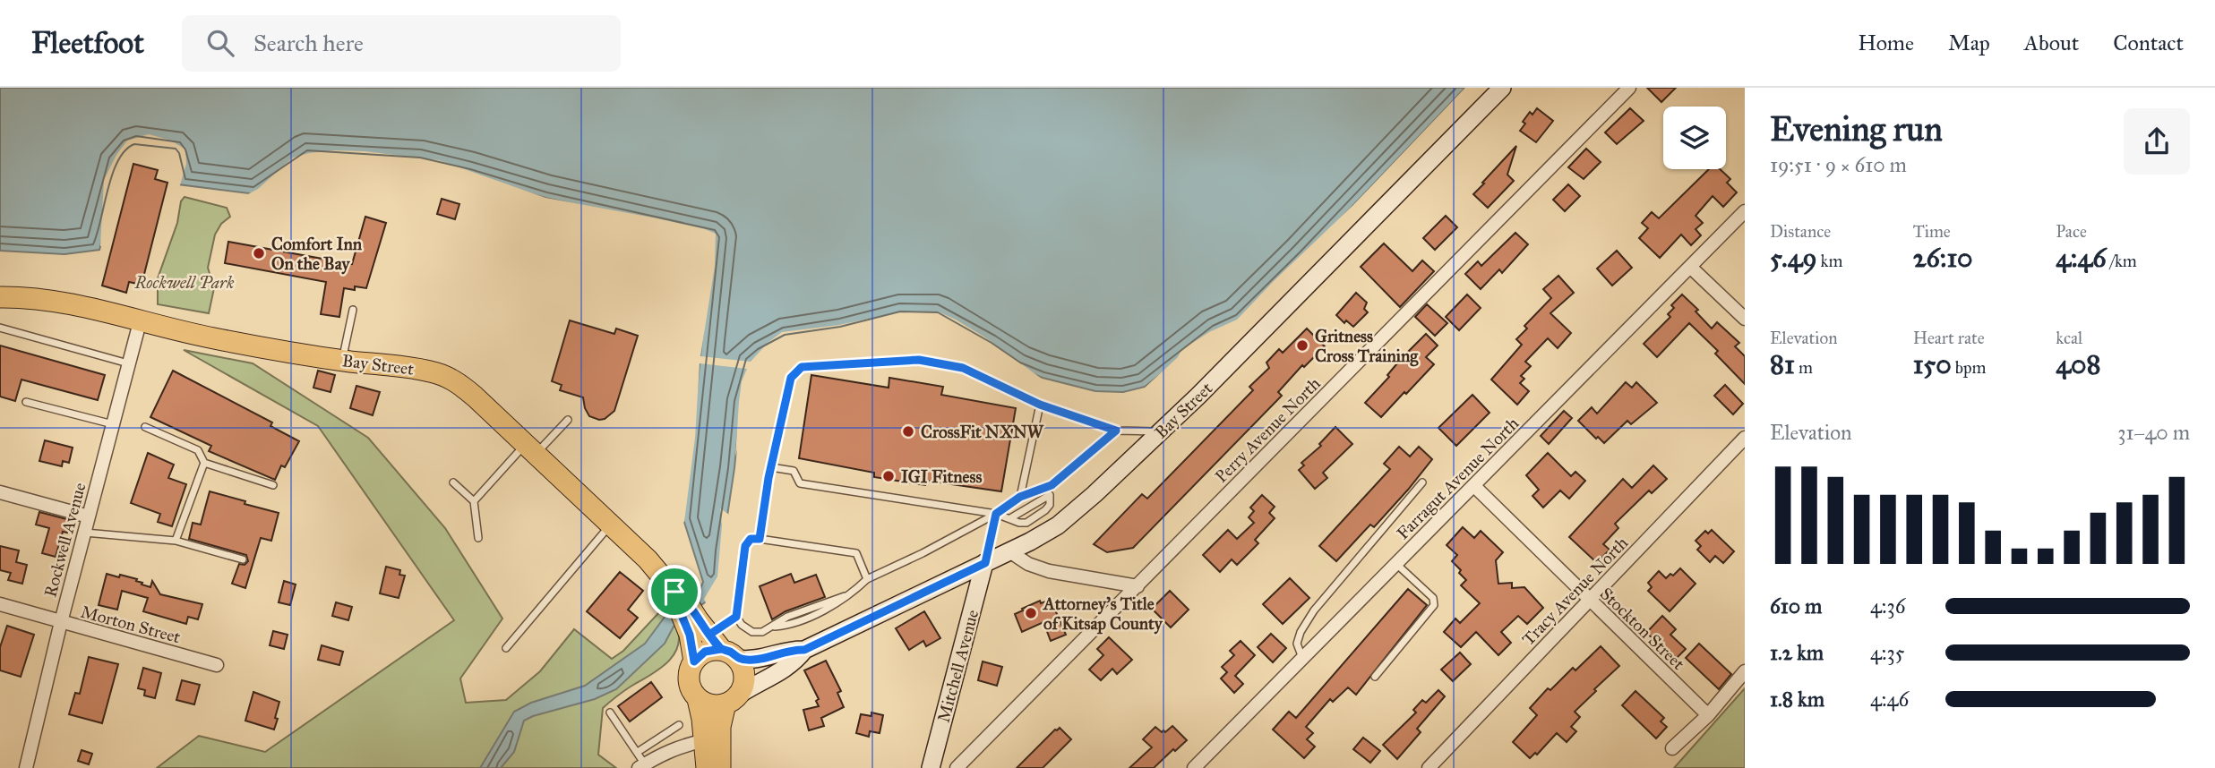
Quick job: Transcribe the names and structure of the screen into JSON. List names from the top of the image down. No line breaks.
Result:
{"streets":{"main road":["Bay Street","Mitchell Avenue"],"street":["Perry Avenue North","Farragut Avenue North","Rockwell Avenue","Tracy Avenue North","Morton Street","Stockton Street"]},"crossings":[["Bay Street","Rockwell Avenue"],["Bay Street","Mitchell Avenue"],["Farragut Avenue North","Stockton Street"],["Rockwell Avenue","Morton Street"],["Tracy Avenue North","Stockton Street"]],"parks":["Rockwell Park"],"places":["Comfort Inn On the Bay","Gritness Cross Training","CrossFit NXNW","IGI Fitness","Attorney's Title of Kitsap County"],"page":{"header":"Fleetfoot","search":"Search here","nav":["Home","Map","About","Contact"],"heading":["Evening run","19:51 · 9 × 610 m"],"stats":[["Distance","5.49 km"],["Time","26:10"],["Pace","4:46 /km"],["Elevation","81 m"],["Heart rate","150 bpm"],["kcal","408"]],"chart":["Elevation","31–40 m"],"list":[{"name":"610 m","note":"4:36"},{"name":"1.2 km","note":"4:35"},{"name":"1.8 km","note":"4:46"}]}}
